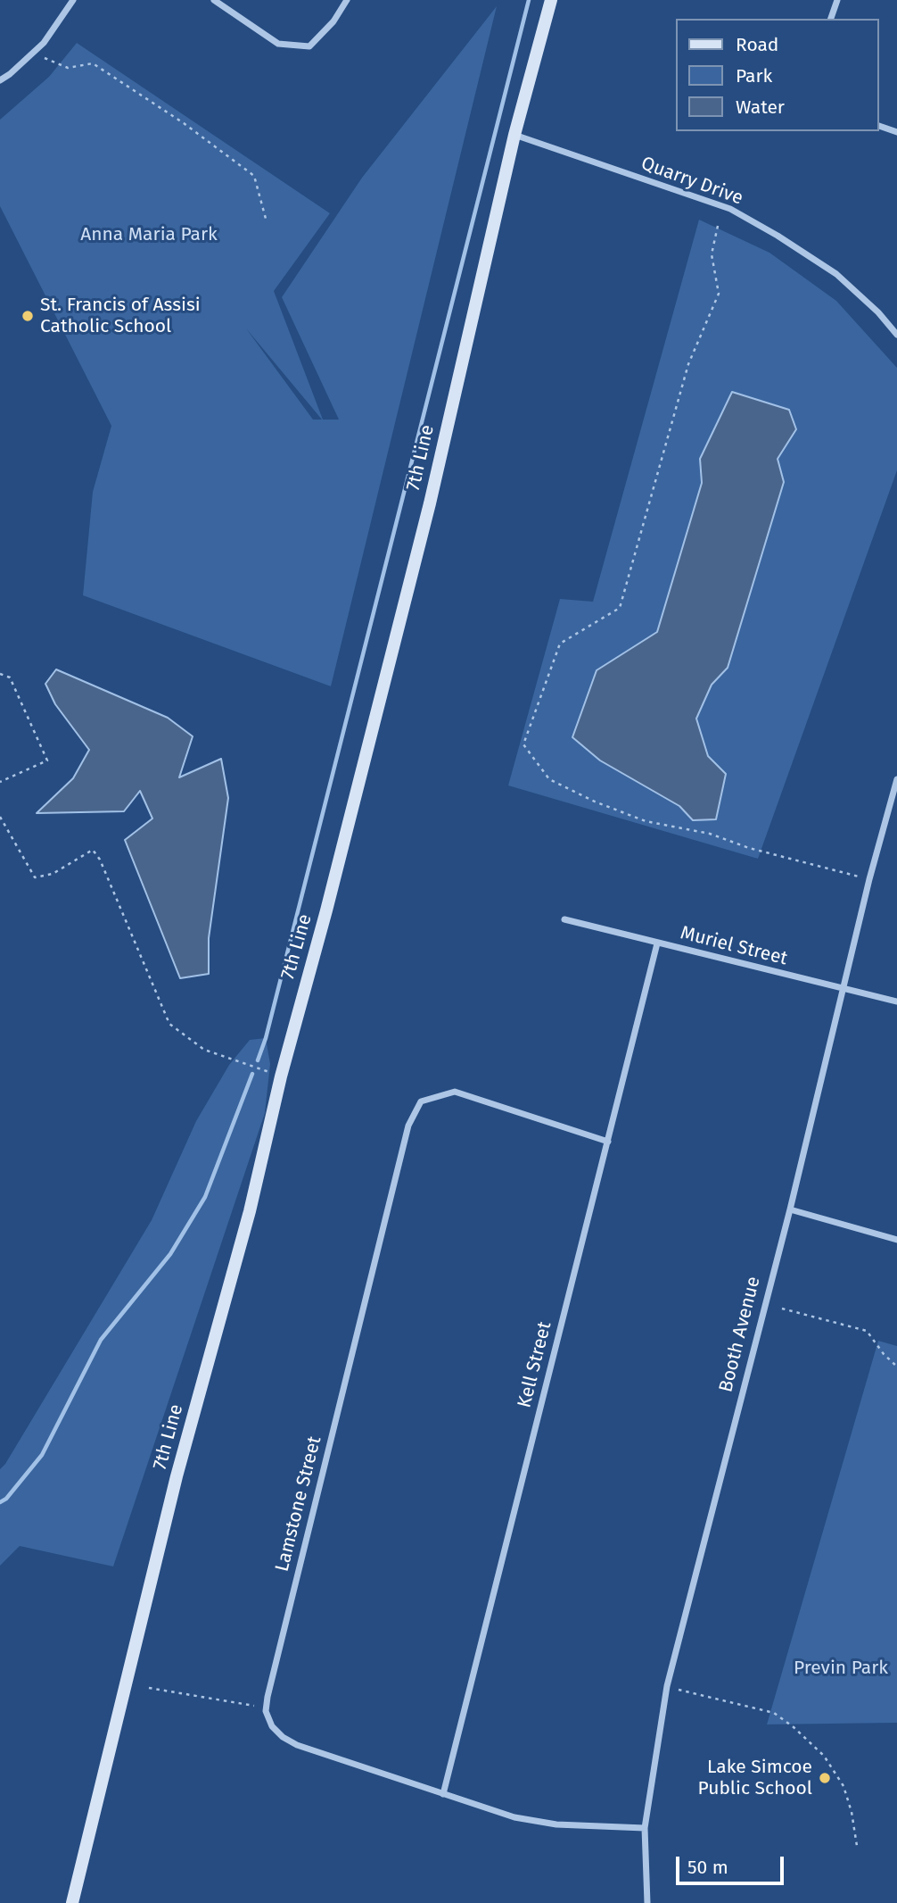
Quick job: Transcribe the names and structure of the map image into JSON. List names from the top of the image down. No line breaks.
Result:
{"streets":{"street":["Quarry Drive","7th Line","Muriel Street","Booth Avenue","Kell Street","Lamstone Street"]},"crossings":[["Quarry Drive","7th Line"],["Muriel Street","Booth Avenue"],["Muriel Street","Kell Street"],["Booth Avenue","Lamstone Street"],["Kell Street","Lamstone Street"]],"parks":["Anna Maria Park","Previn Park"],"places":["St. Francis of Assisi Catholic School","Lake Simcoe Public School"],"legend":["Road","Park","Water"],"scale_bar":"50 m"}
